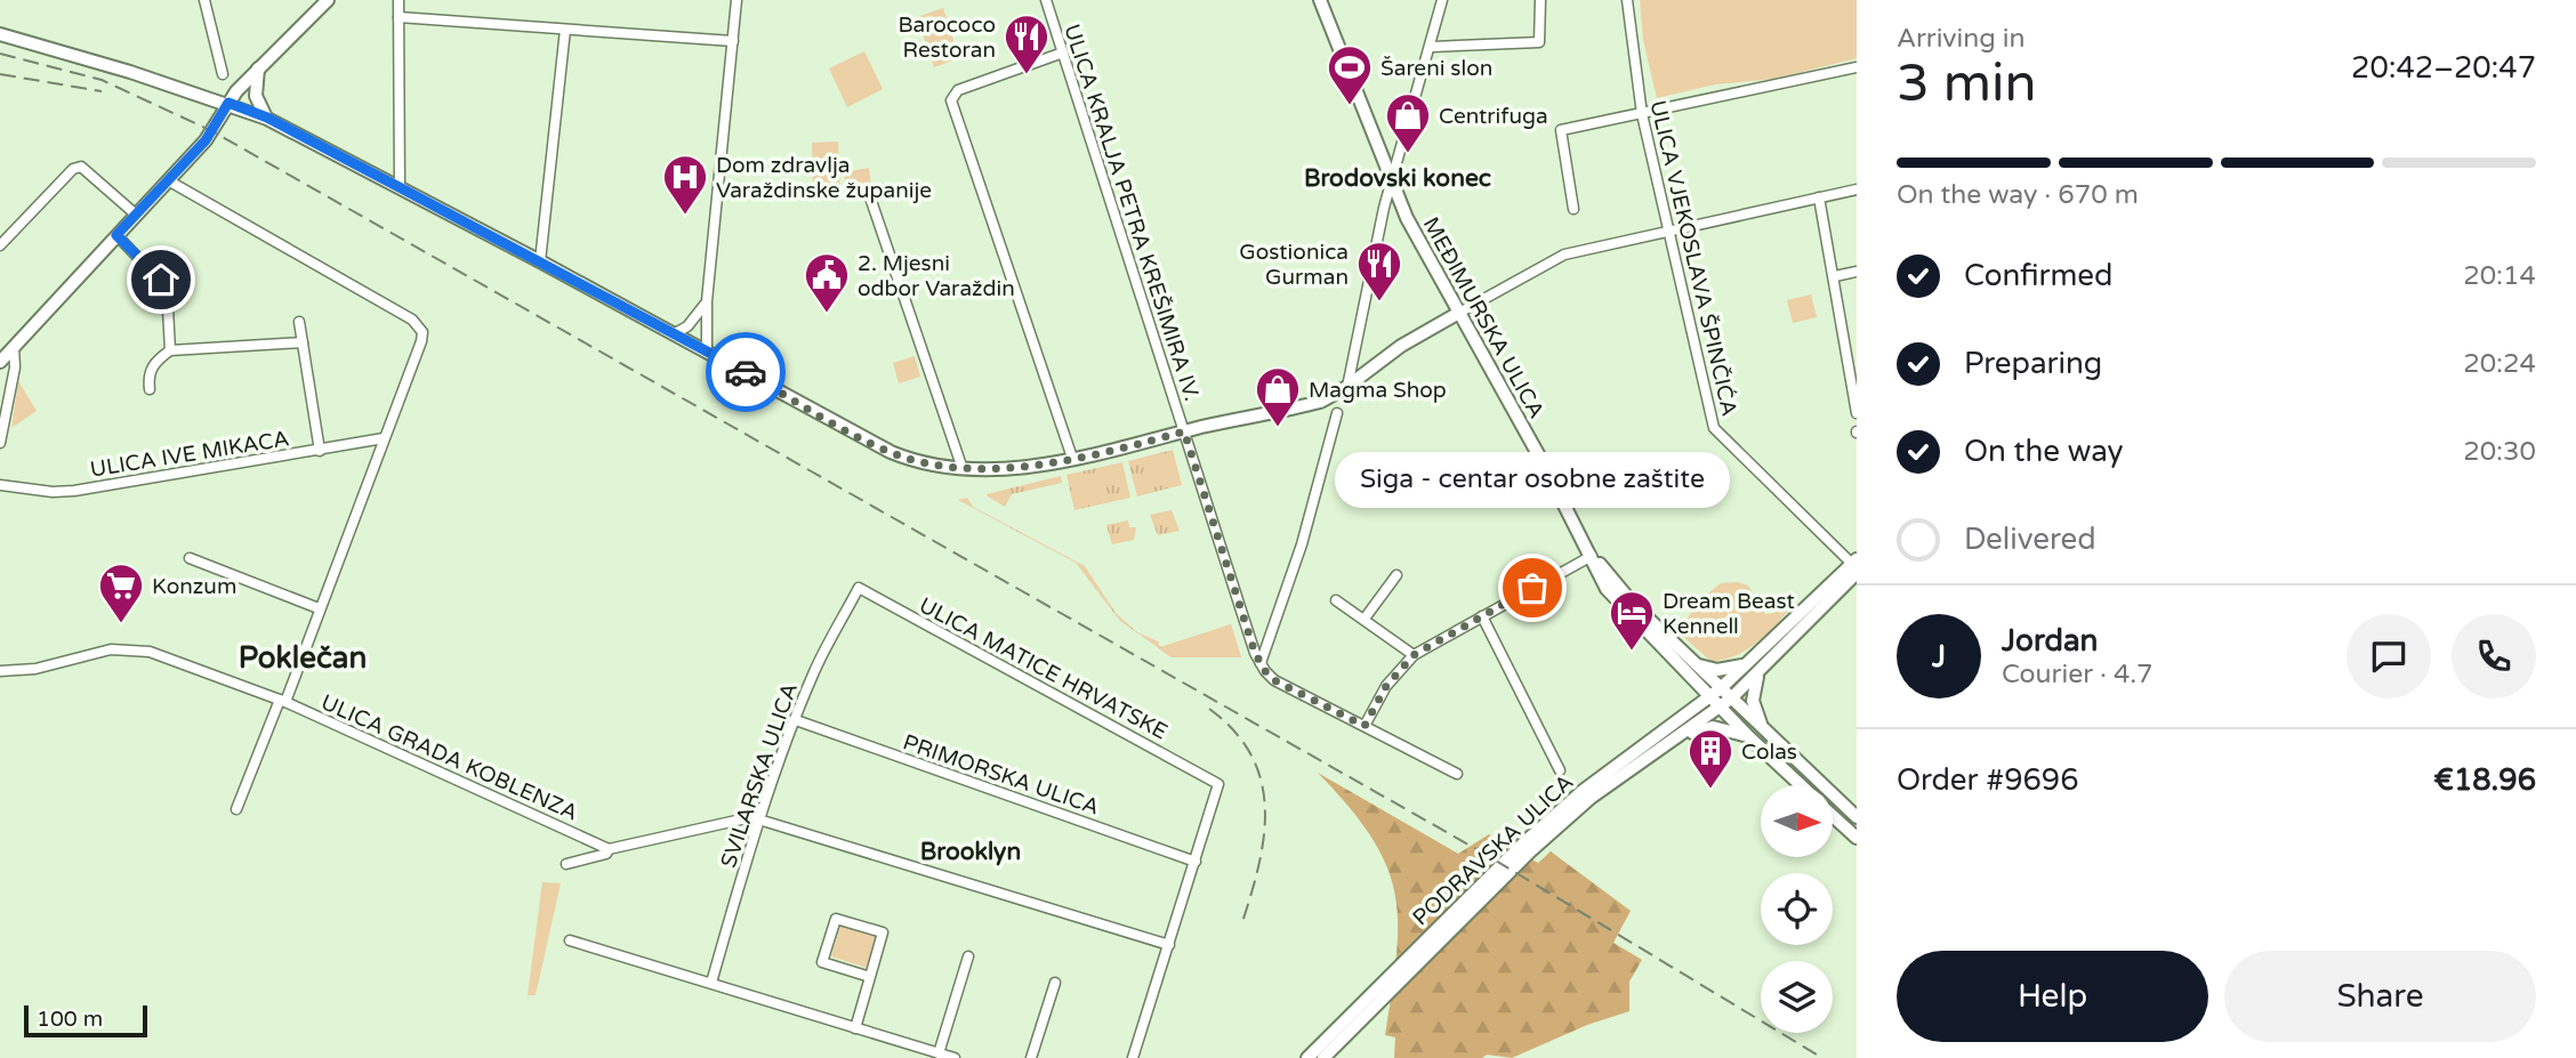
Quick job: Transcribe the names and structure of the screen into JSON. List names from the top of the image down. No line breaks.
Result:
{"streets":{"main road":["MEĐIMURSKA ULICA","PODRAVSKA ULICA"],"street":["ULICA KRALJA PETRA KREŠIMIRA IV.","ULICA VJEKOSLAVA ŠPINČIĆA","ULICA IVE MIKACA","ULICA MATICE HRVATSKE","ULICA GRADA KOBLENZA","PRIMORSKA ULICA","SVILARSKA ULICA"]},"crossings":[["ULICA VJEKOSLAVA ŠPINČIĆA","PODRAVSKA ULICA"],["MEĐIMURSKA ULICA","PODRAVSKA ULICA"],["ULICA MATICE HRVATSKE","PRIMORSKA ULICA"],["ULICA MATICE HRVATSKE","SVILARSKA ULICA"],["PRIMORSKA ULICA","SVILARSKA ULICA"]],"districts":["Brodovski konec","Poklečan","Brooklyn"],"places":{"restaurant":["Barococo Restoran","Gostionica Gurman"],"sports":["Šareni slon"],"shop":["Centrifuga","Magma Shop"],"hospital":["Dom zdravlja Varaždinske županije"],"public building":["2. Mjesni odbor Varaždin"],"other":["Siga - centar osobne zaštite"],"supermarket":["Konzum"],"hotel":["Dream Beast Kennell"],"building":["Colas"]},"scale_bar":"100 m","north":"right","page":{"heading":["3 min","Arriving in","20:42–20:47"],"panel":["Jordan","Courier · 4.7","Order #9696","€18.96"],"bar":"On the way · 670 m","list":[["Confirmed","20:14"],["Preparing","20:24"],["On the way","20:30"],"Delivered"],"bubble":"Siga - centar osobne zaštite","round":"J","buttons":["Help","Share"],"scale":"100 m"}}
